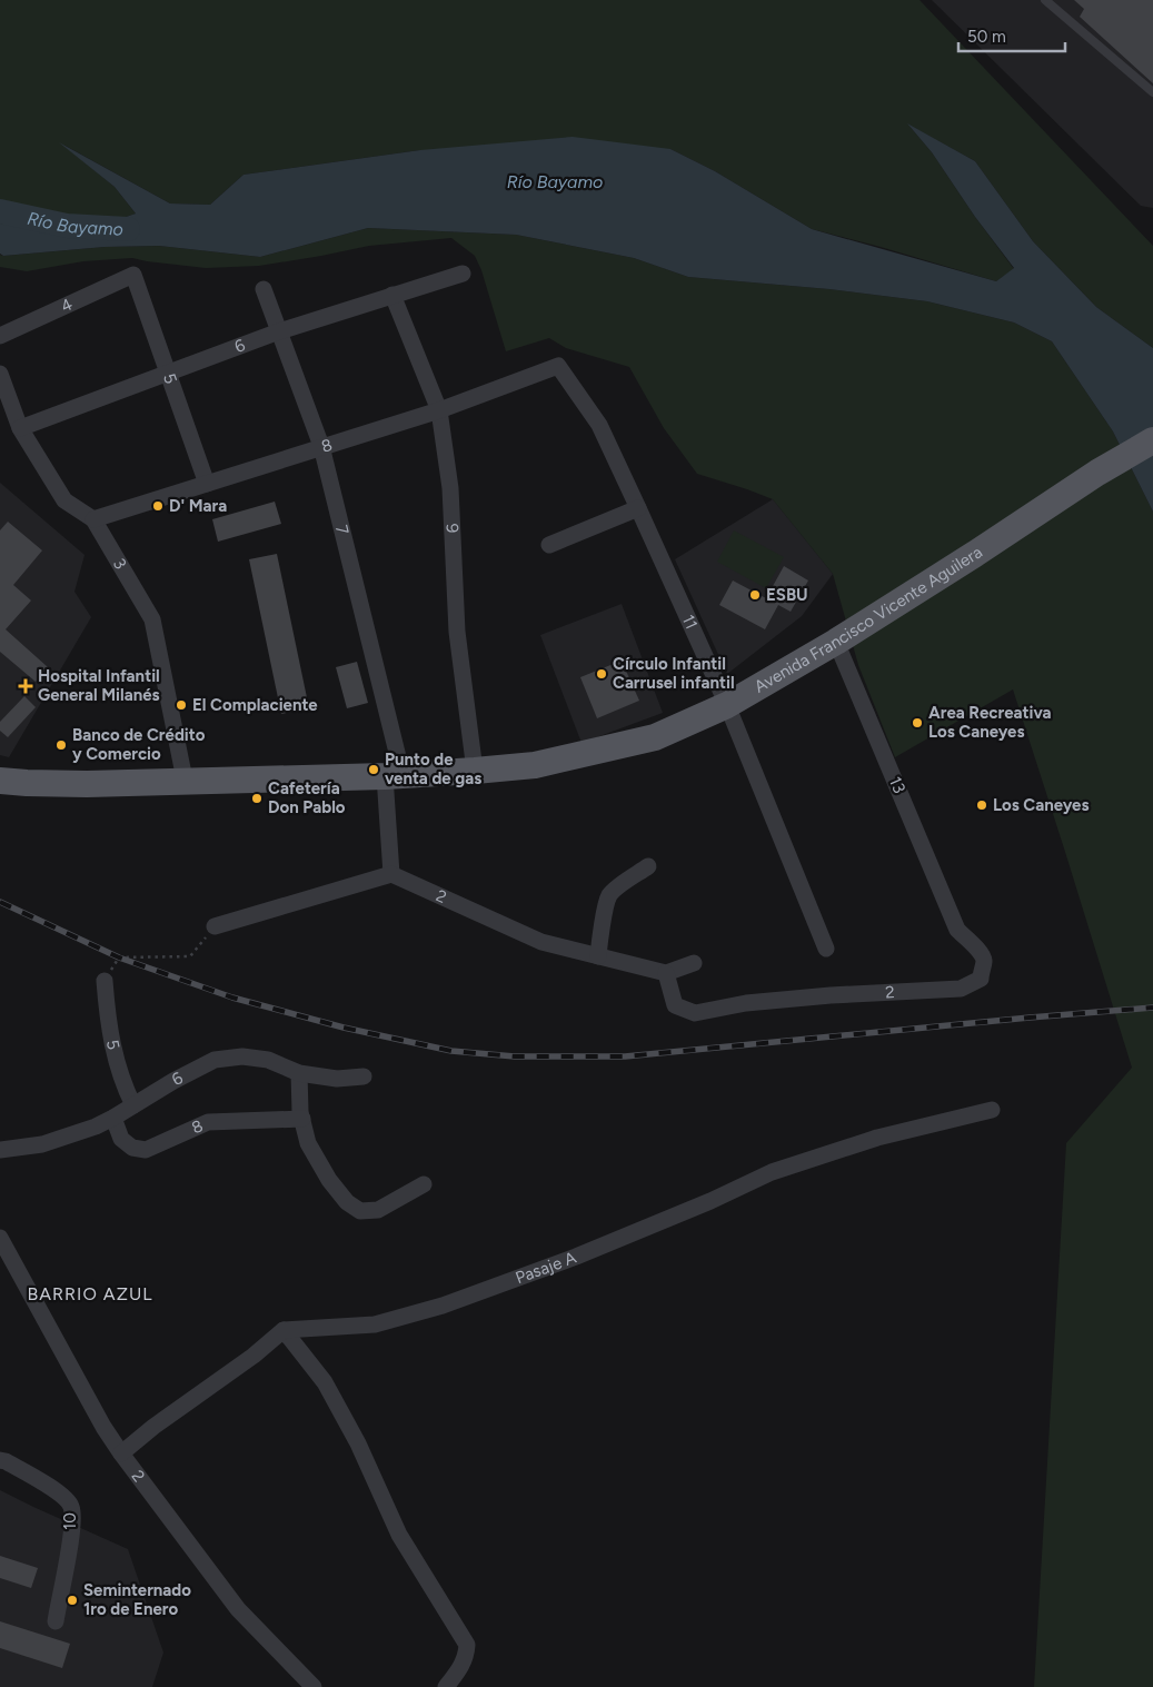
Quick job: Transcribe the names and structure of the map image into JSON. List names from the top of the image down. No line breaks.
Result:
{"streets":{"main road":["Avenida Francisco Vicente Aguilera"],"street":["4","6","5","8","9","7","3","11","13","2","Pasaje A","10"]},"crossings":[["4","5"],["6","5"],["6","8"],["6","9"],["6","7"],["6","3"],["5","8"],["8","9"],["8","7"],["8","3"],["8","11"],["9","Avenida Francisco Vicente Aguilera"],["7","Avenida Francisco Vicente Aguilera"],["7","2"],["3","Avenida Francisco Vicente Aguilera"],["Avenida Francisco Vicente Aguilera","11"],["Avenida Francisco Vicente Aguilera","13"],["13","2"]],"districts":["BARRIO AZUL"],"water":["Río Bayamo"],"places":{"other":["D' Mara","ESBU","Círculo Infantil Carrusel infantil","El Complaciente","Area Recreativa Los Caneyes","Banco de Crédito y Comercio","Punto de venta de gas","Cafetería Don Pablo","Los Caneyes","Seminternado 1ro de Enero"],"health":["Hospital Infantil General Milanés"]},"scale_bar":"50 m"}
